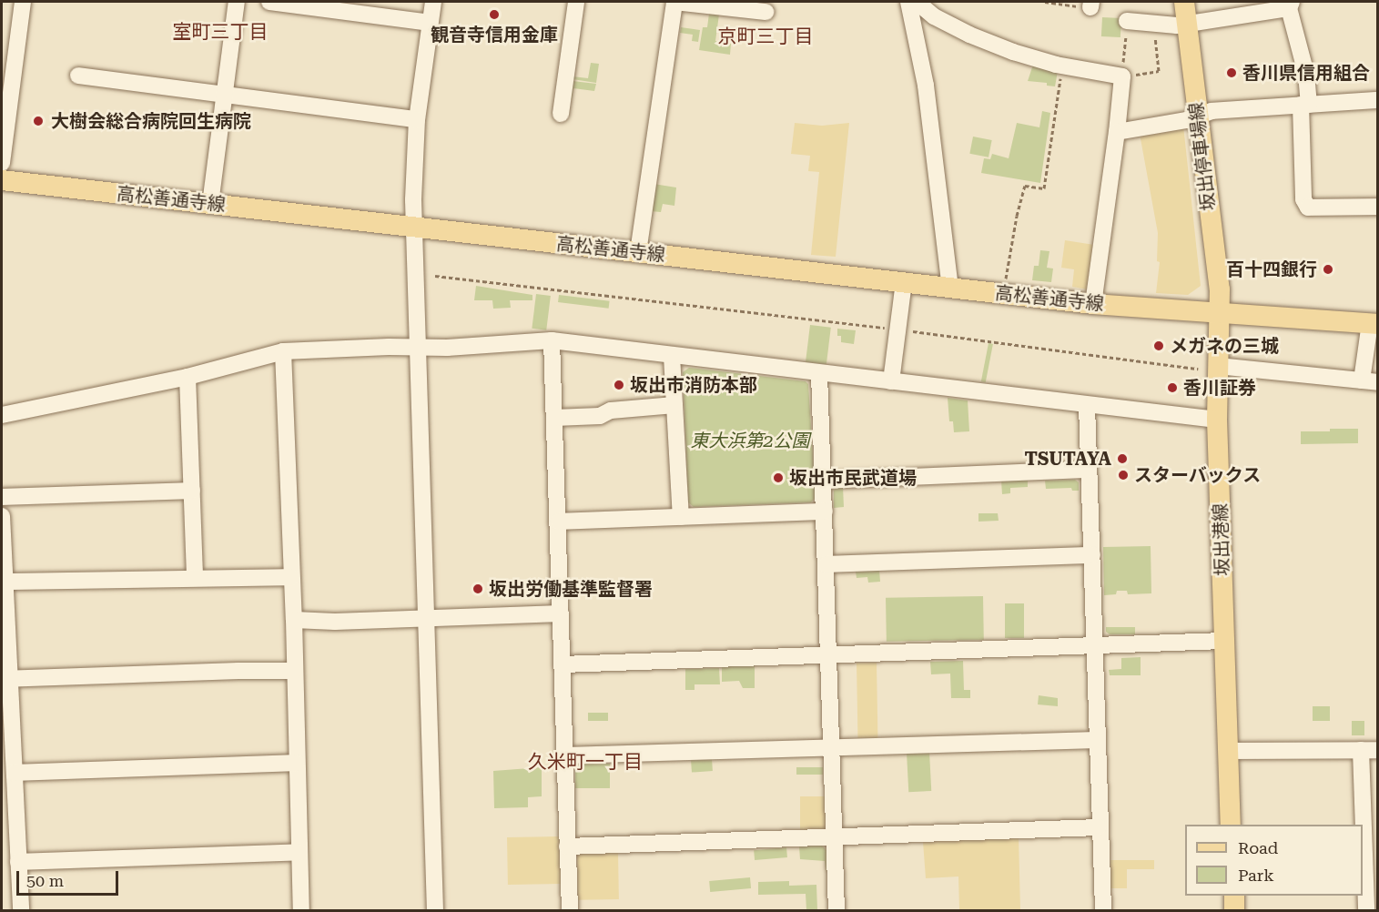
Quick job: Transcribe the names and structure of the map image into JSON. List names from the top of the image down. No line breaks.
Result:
{"streets":{"main road":["坂出停車場線","高松善通寺線","坂出港線"]},"crossings":[["坂出停車場線","高松善通寺線"],["坂出停車場線","坂出港線"],["高松善通寺線","坂出港線"]],"districts":["室町三丁目","京町三丁目","久米町一丁目"],"parks":["東大浜第2公園"],"places":["観音寺信用金庫","香川県信用組合","大樹会総合病院回生病院","百十四銀行","メガネの三城","坂出市消防本部","香川証券","TSUTAYA","スターバックス","坂出市民武道場","坂出労働基準監督署"],"legend":["Road","Park"],"scale_bar":"50 m"}
